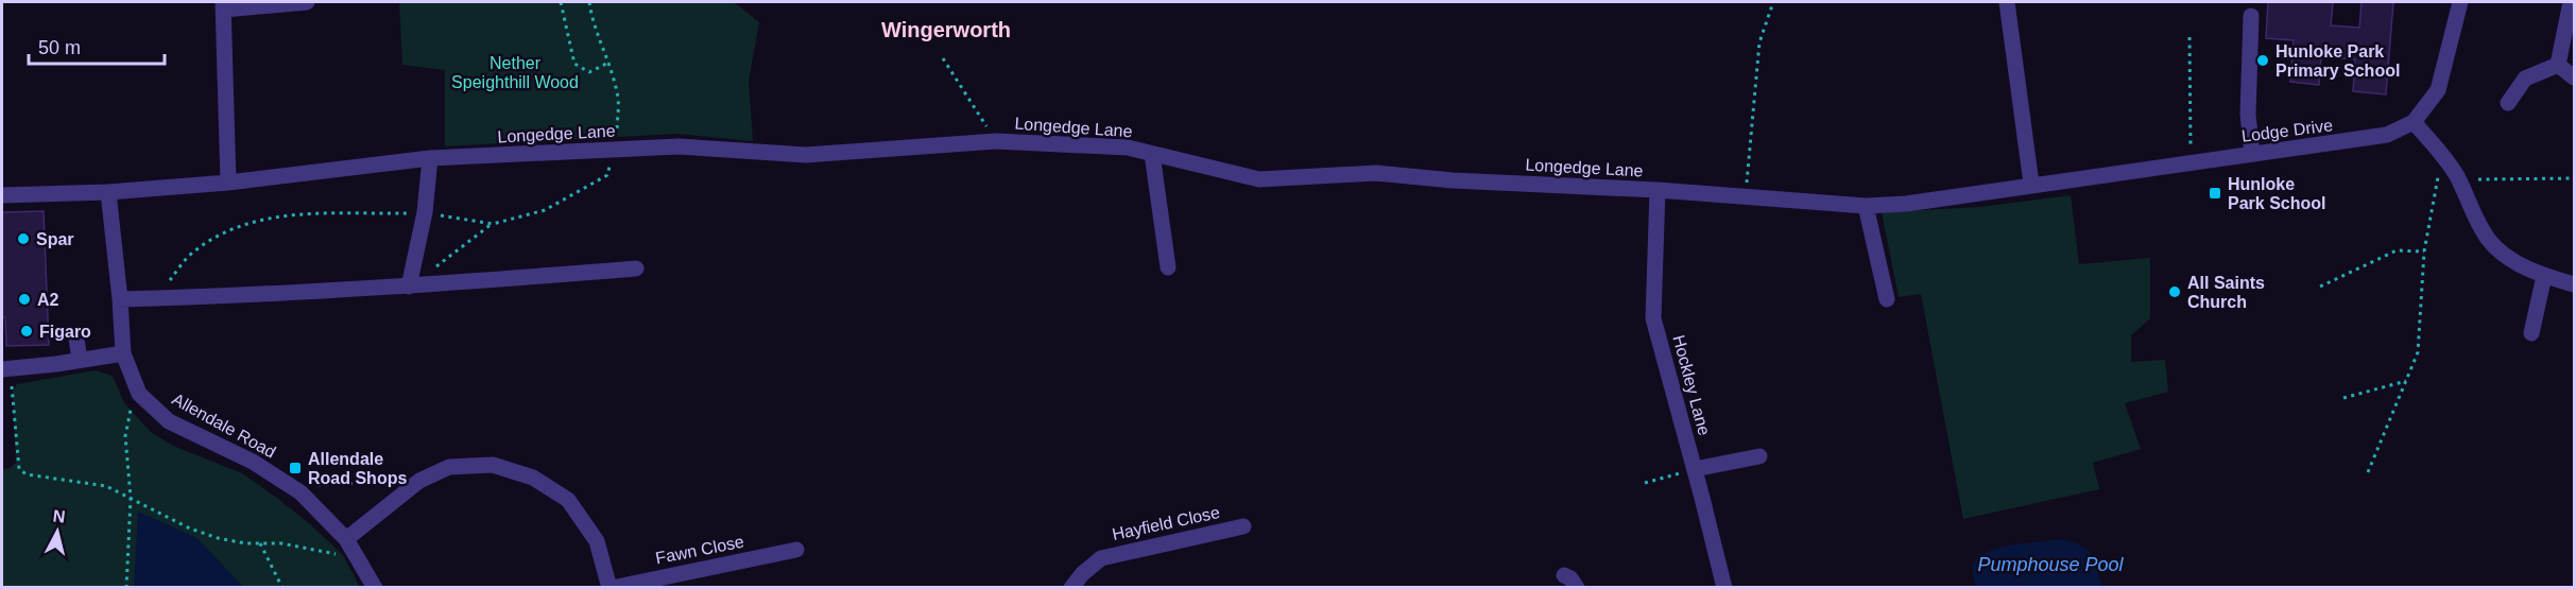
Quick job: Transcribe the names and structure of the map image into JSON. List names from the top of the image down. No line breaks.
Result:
{"streets":{"street":["Longedge Lane","Lodge Drive","Hockley Lane","Allendale Road","Hayfield Close","Fawn Close"]},"crossings":[["Longedge Lane","Lodge Drive"],["Longedge Lane","Hockley Lane"],["Longedge Lane","Allendale Road"]],"districts":["Wingerworth"],"water":["Pumphouse Pool"],"parks":["Nether Speighthill Wood"],"places":{"other":["Hunloke Park Primary School","Spar","All Saints Church","A2","Figaro"],"transit":["Hunloke Park School","Allendale Road Shops"]},"scale_bar":"50 m","north":"top"}
